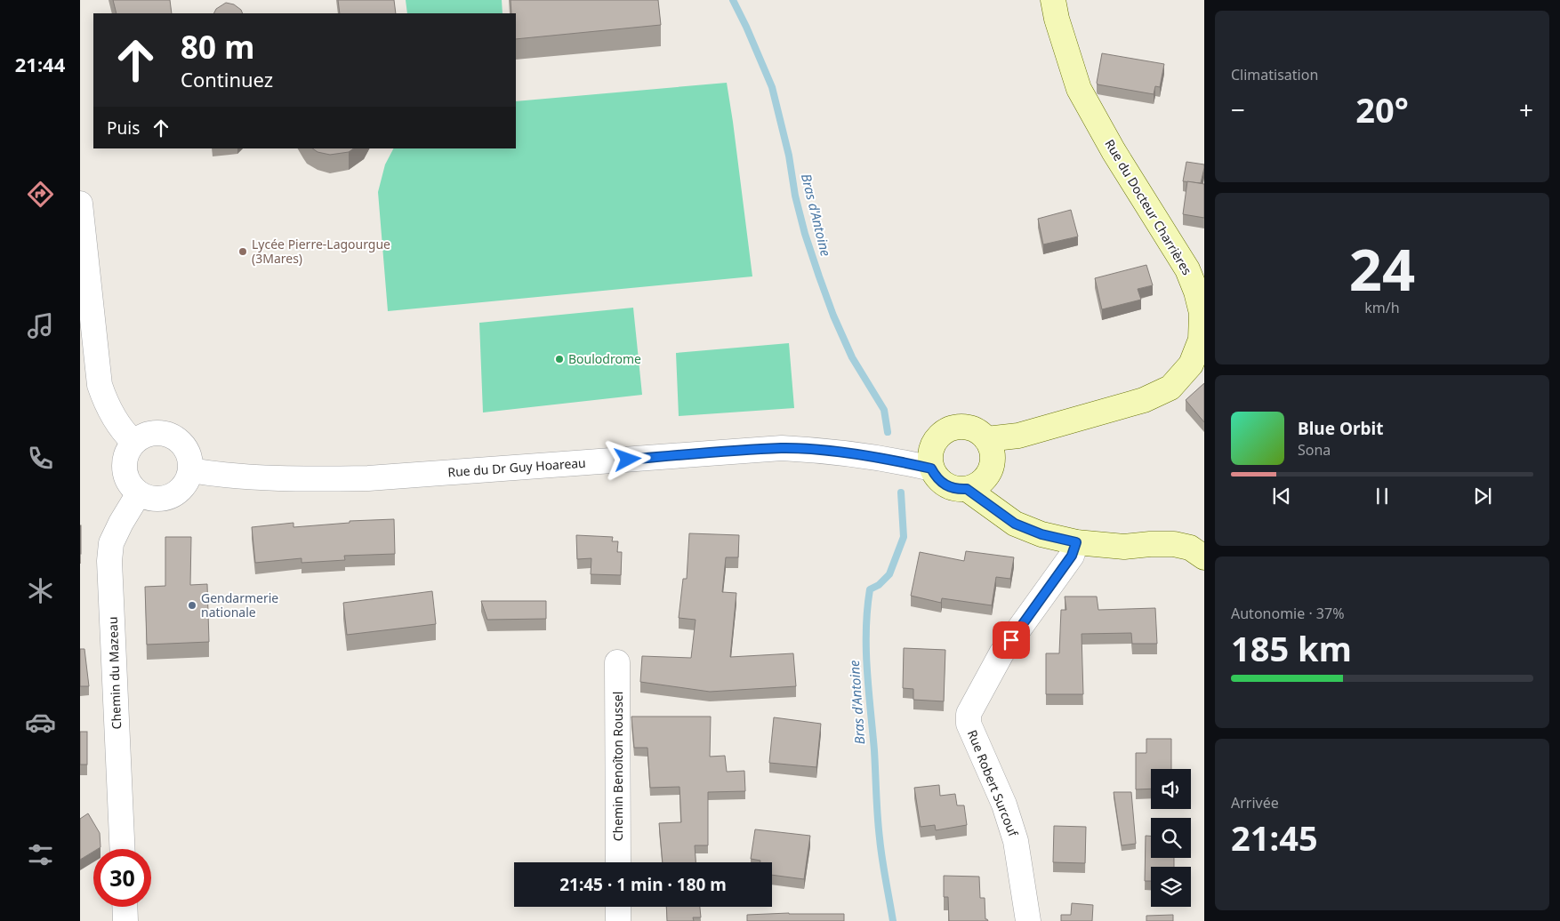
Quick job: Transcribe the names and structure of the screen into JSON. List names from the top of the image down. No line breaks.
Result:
{"streets":{"street":["Rue du Docteur Charrières","Rue du Dr Guy Hoareau","Chemin du Mazeau","Chemin Benoîton Roussel","Rue Robert Surcouf"]},"crossings":[["Rue du Docteur Charrières","Rue du Dr Guy Hoareau"],["Rue du Dr Guy Hoareau","Chemin du Mazeau"]],"water":["Bras d'Antoine"],"places":["Lycée Pierre-Lagourgue (3Mares)","Boulodrome","Gendarmerie nationale"],"page":{"tabs":"21:44","tile":["Climatisation",["24","km/h"],["Autonomie · 37%","185 km"],["Arrivée","21:45"]],"turn":["80 m","Continuez"],"heat":["−","20°","+"],"then":"Puis","song":["Blue Orbit","Sona"],"limit":"30","trip":"21:45 · 1 min · 180 m"}}
